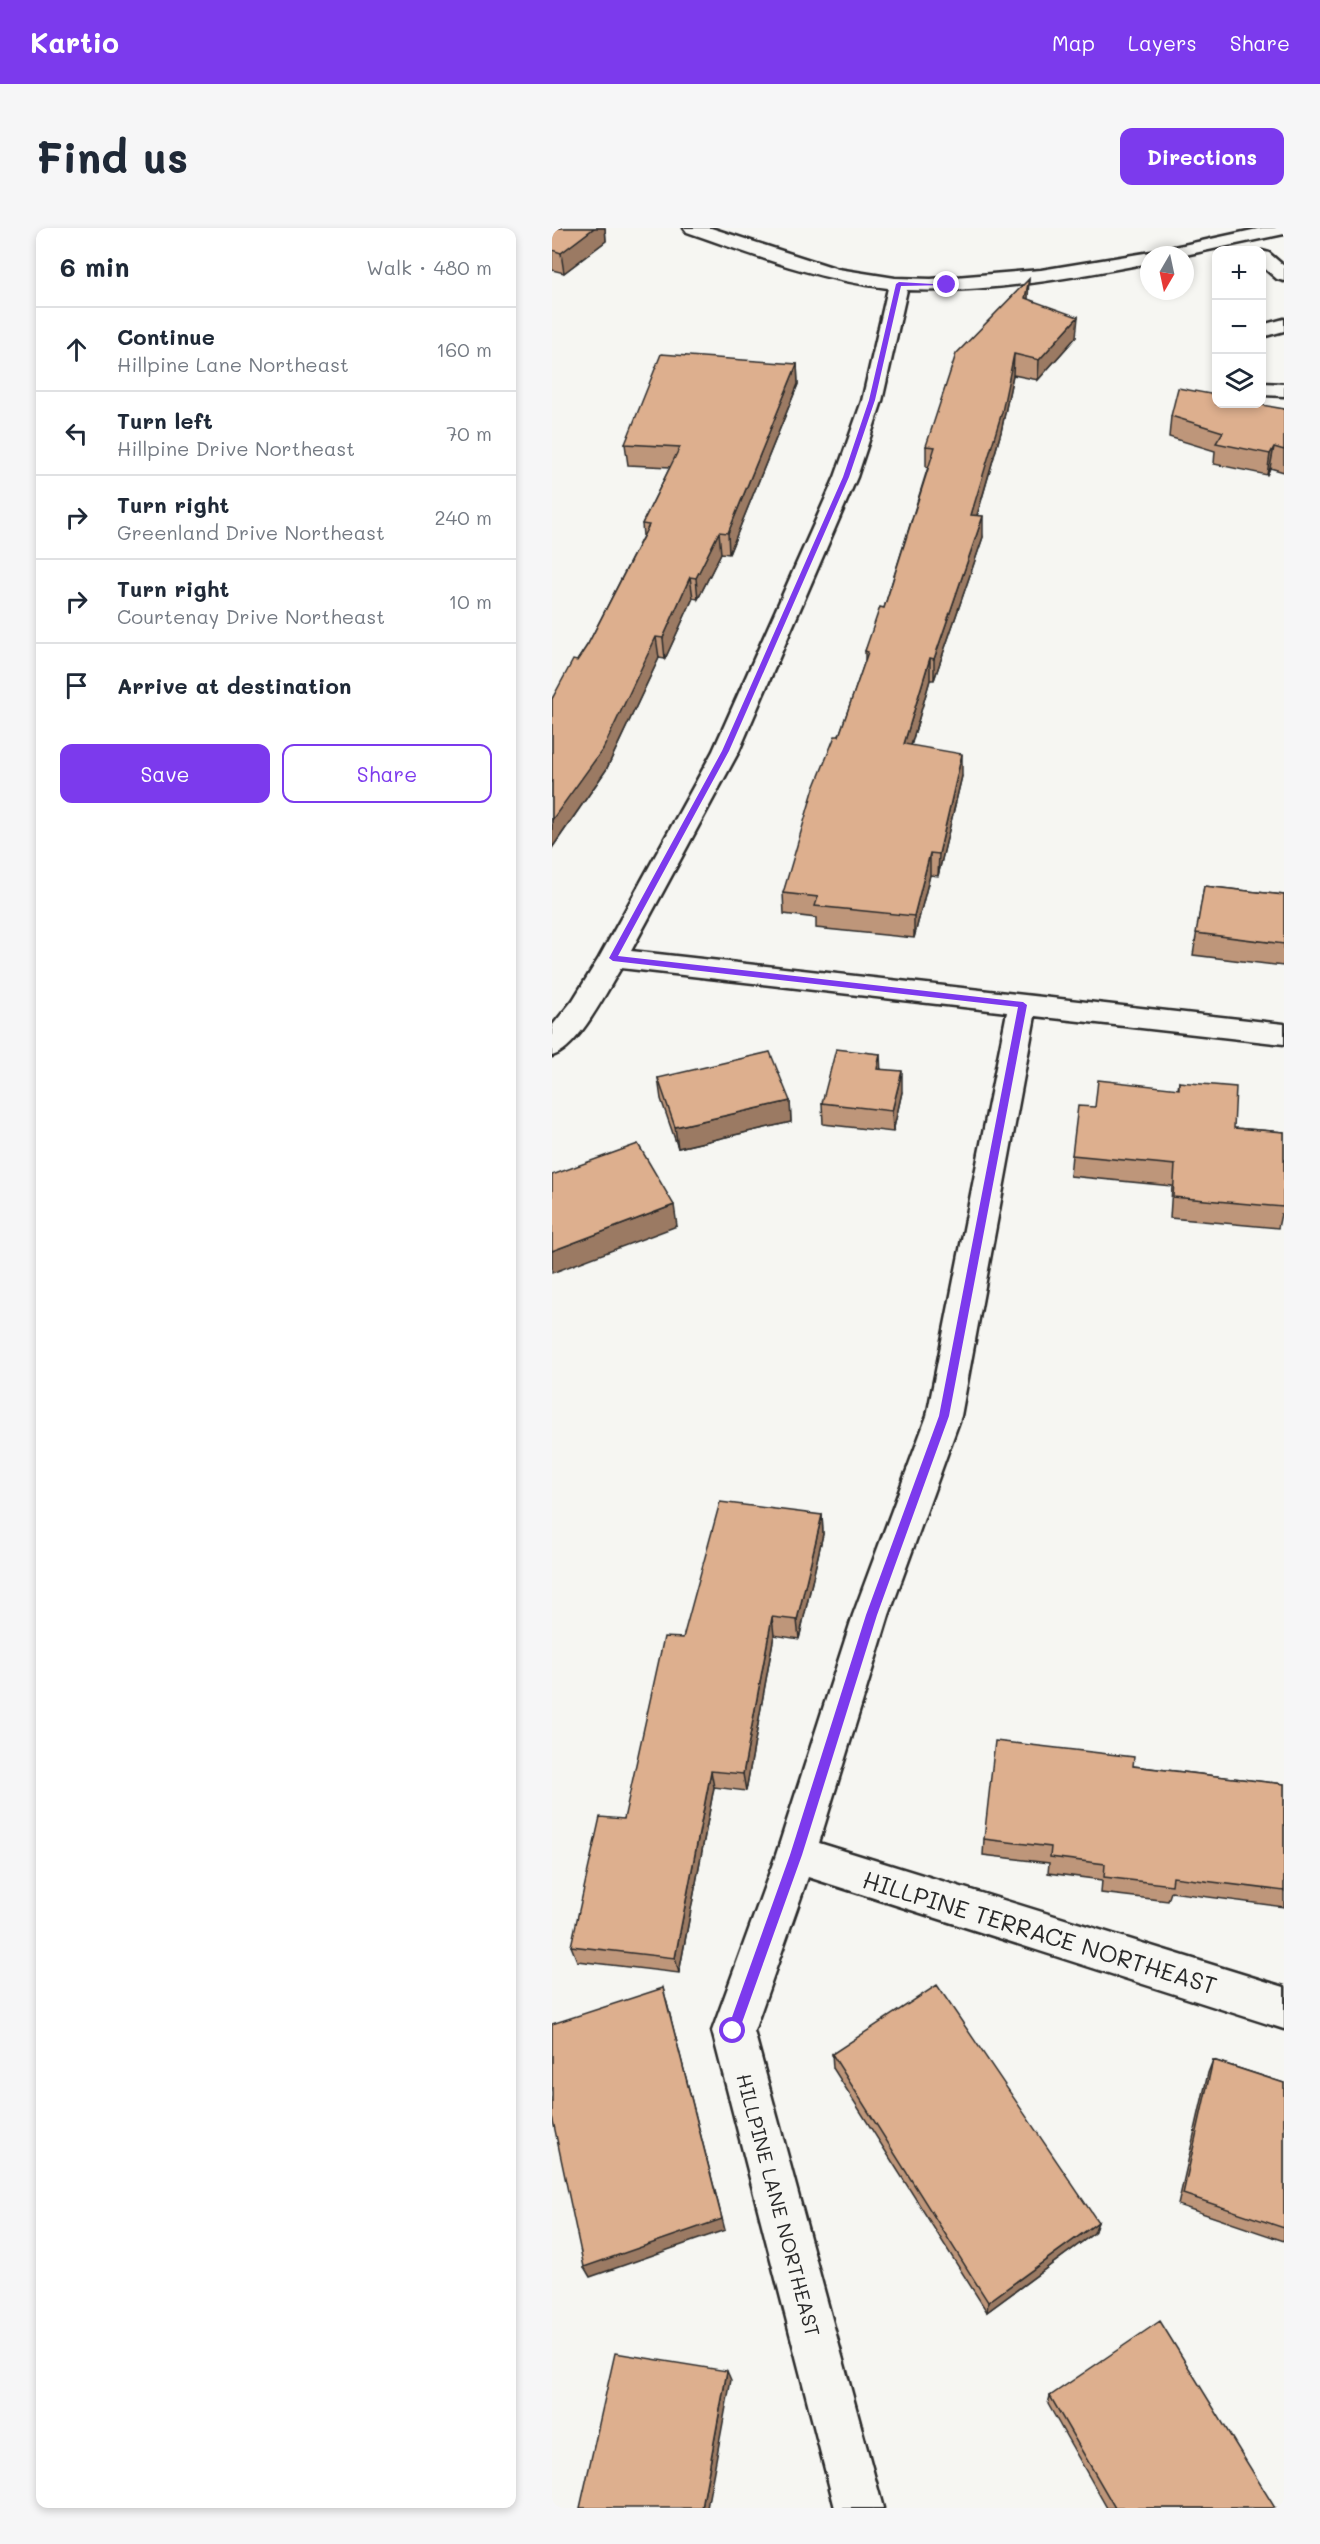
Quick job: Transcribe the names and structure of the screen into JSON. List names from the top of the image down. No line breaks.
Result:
{"streets":{"street":["HILLPINE TERRACE NORTHEAST","HILLPINE LANE NORTHEAST"]},"crossings":[["HILLPINE TERRACE NORTHEAST","HILLPINE LANE NORTHEAST"]],"north":"bottom","page":{"header":"Kartio","nav":["Map","Layers","Share"],"buttons":["Directions",["Save","Share"]],"title":"Find us","heading":["6 min","Walk · 480 m"],"map_buttons":["+","−"],"list":[["Continue","Hillpine Lane Northeast","160 m"],["Turn left","Hillpine Drive Northeast","70 m"],["Turn right","Greenland Drive Northeast","240 m"],["Turn right","Courtenay Drive Northeast","10 m"],"Arrive at destination"]}}
